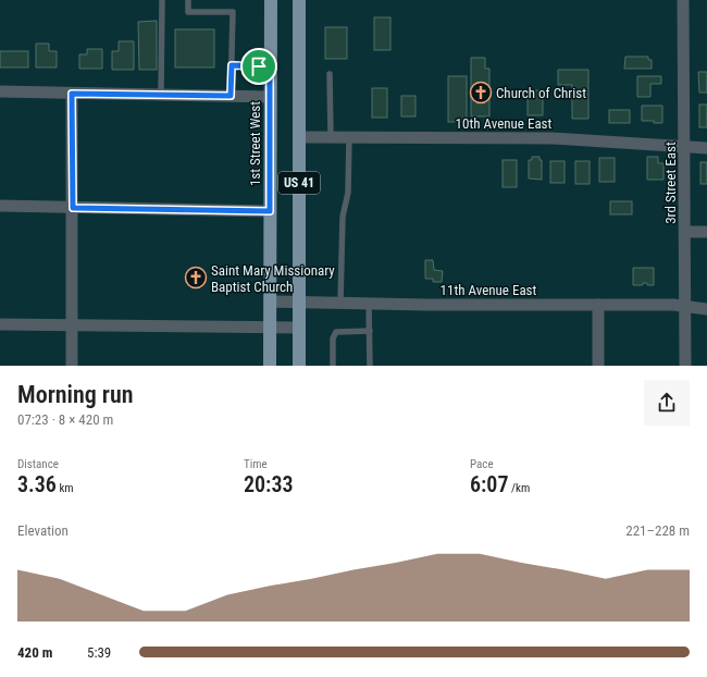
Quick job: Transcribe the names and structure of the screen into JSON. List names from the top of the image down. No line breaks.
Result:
{"streets":{"main road":["1st Street West","US 41"],"street":["10th Avenue East","3rd Street East","11th Avenue East"]},"crossings":[["10th Avenue East","US 41"],["10th Avenue East","3rd Street East"],["1st Street West","11th Avenue East"],["US 41","11th Avenue East"],["3rd Street East","11th Avenue East"]],"places":{"church":["Church of Christ","Saint Mary Missionary Baptist Church"]},"page":{"heading":["Morning run","07:23 · 8 × 420 m"],"stats":[["Distance","3.36 km"],["Time","20:33"],["Pace","6:07 /km"]],"chart":["Elevation","221–228 m"],"list":[{"name":"420 m","note":"5:39"}]}}
